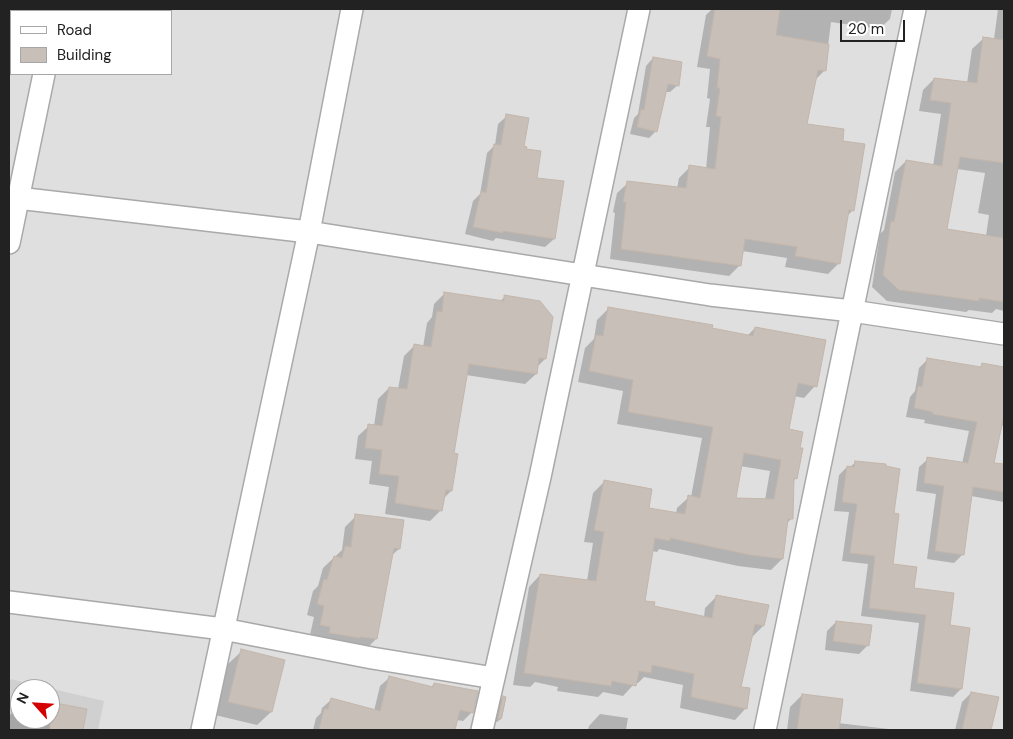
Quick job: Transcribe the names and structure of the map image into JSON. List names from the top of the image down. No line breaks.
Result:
{"legend":["Road","Building"],"scale_bar":"20 m","north":"top left"}
